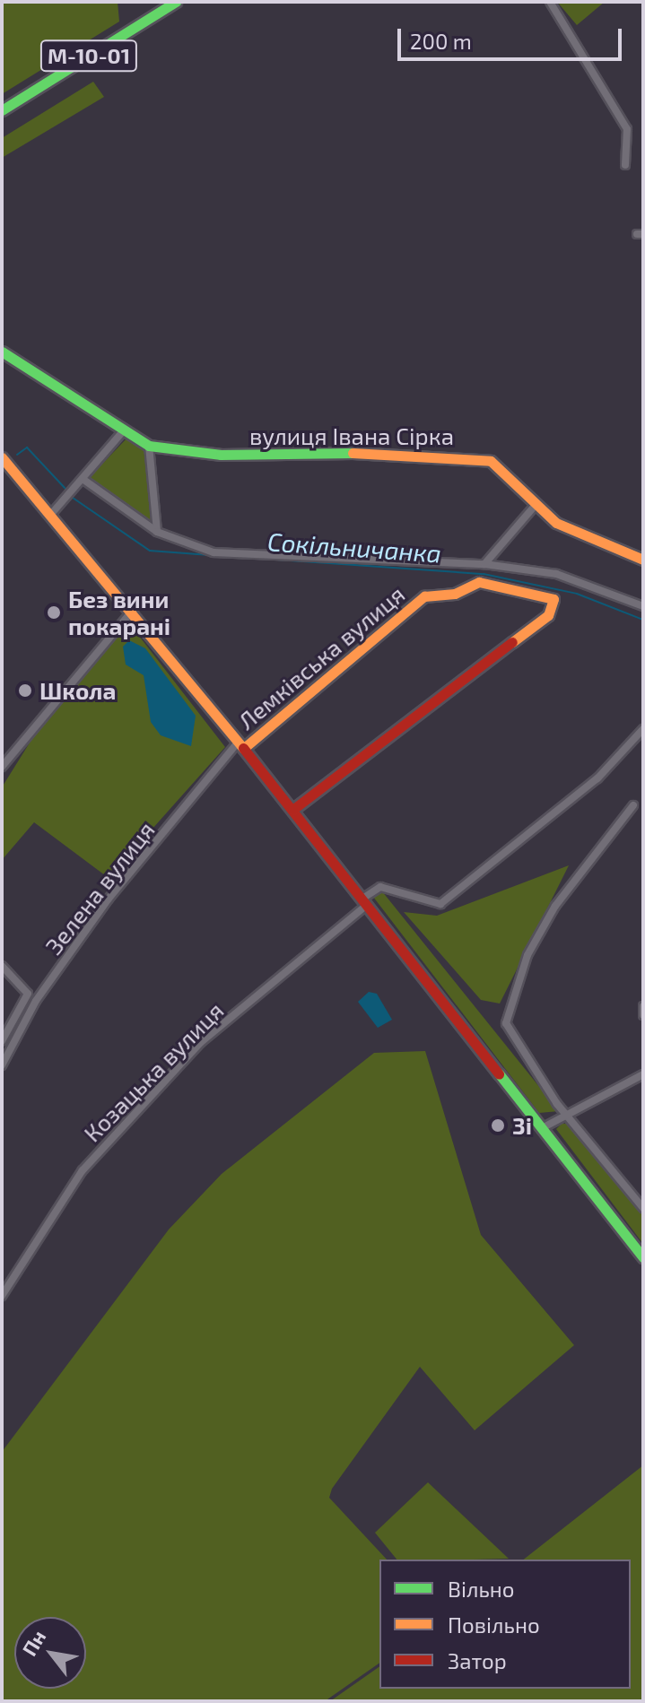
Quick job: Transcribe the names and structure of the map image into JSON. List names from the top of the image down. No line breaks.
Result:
{"streets":{"main road":["М-10-01","вулиця Івана Сірка","Лемківська вулиця"],"street":["Зелена вулиця","Козацька вулиця"]},"crossings":[["Лемківська вулиця","Зелена вулиця"]],"water":["Сокільничанка"],"places":["Без вини покарані","Школа","3і"],"legend":["Вільно","Повільно","Затор"],"scale_bar":"200 m","north":"top left"}
